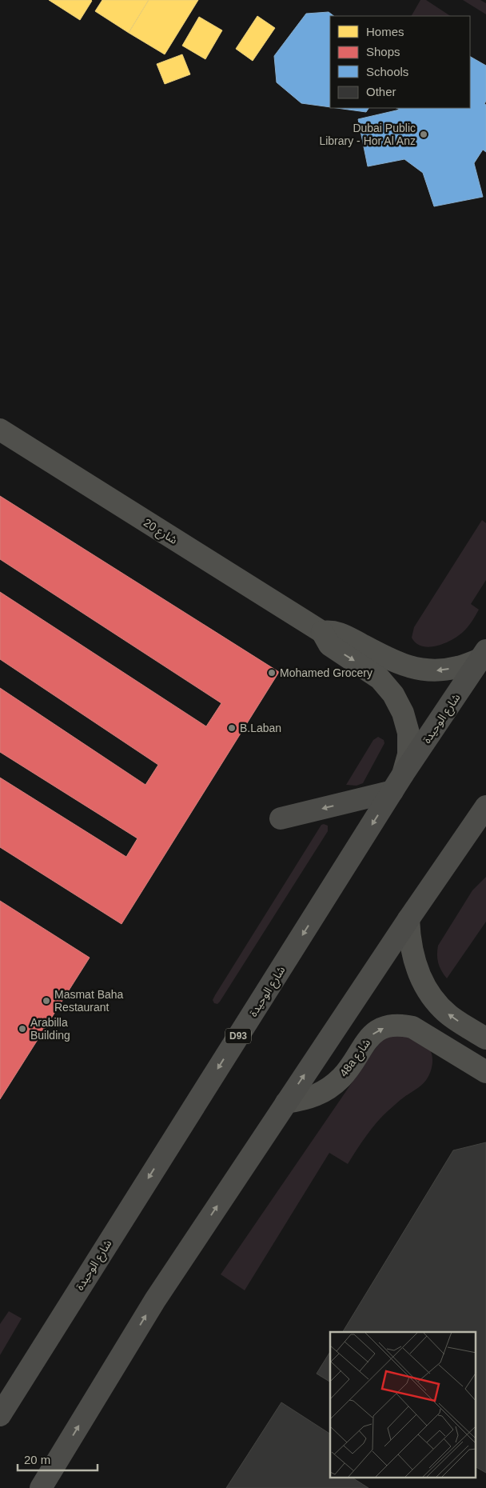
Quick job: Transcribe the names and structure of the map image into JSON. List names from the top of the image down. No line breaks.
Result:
{"streets":{"main road":["شارع الوحيدة","D93"],"street":["شارع 20","48a شارع"]},"crossings":[["شارع 20","شارع الوحيدة"]],"one_way":["48a شارع"],"places":["Dubai Public Library - Hor Al Anz","Mohamed Grocery","B.Laban","Masmat Baha Restaurant","Arabilla Building"],"legend":["Homes","Shops","Schools","Other"],"scale_bar":"20 m"}
